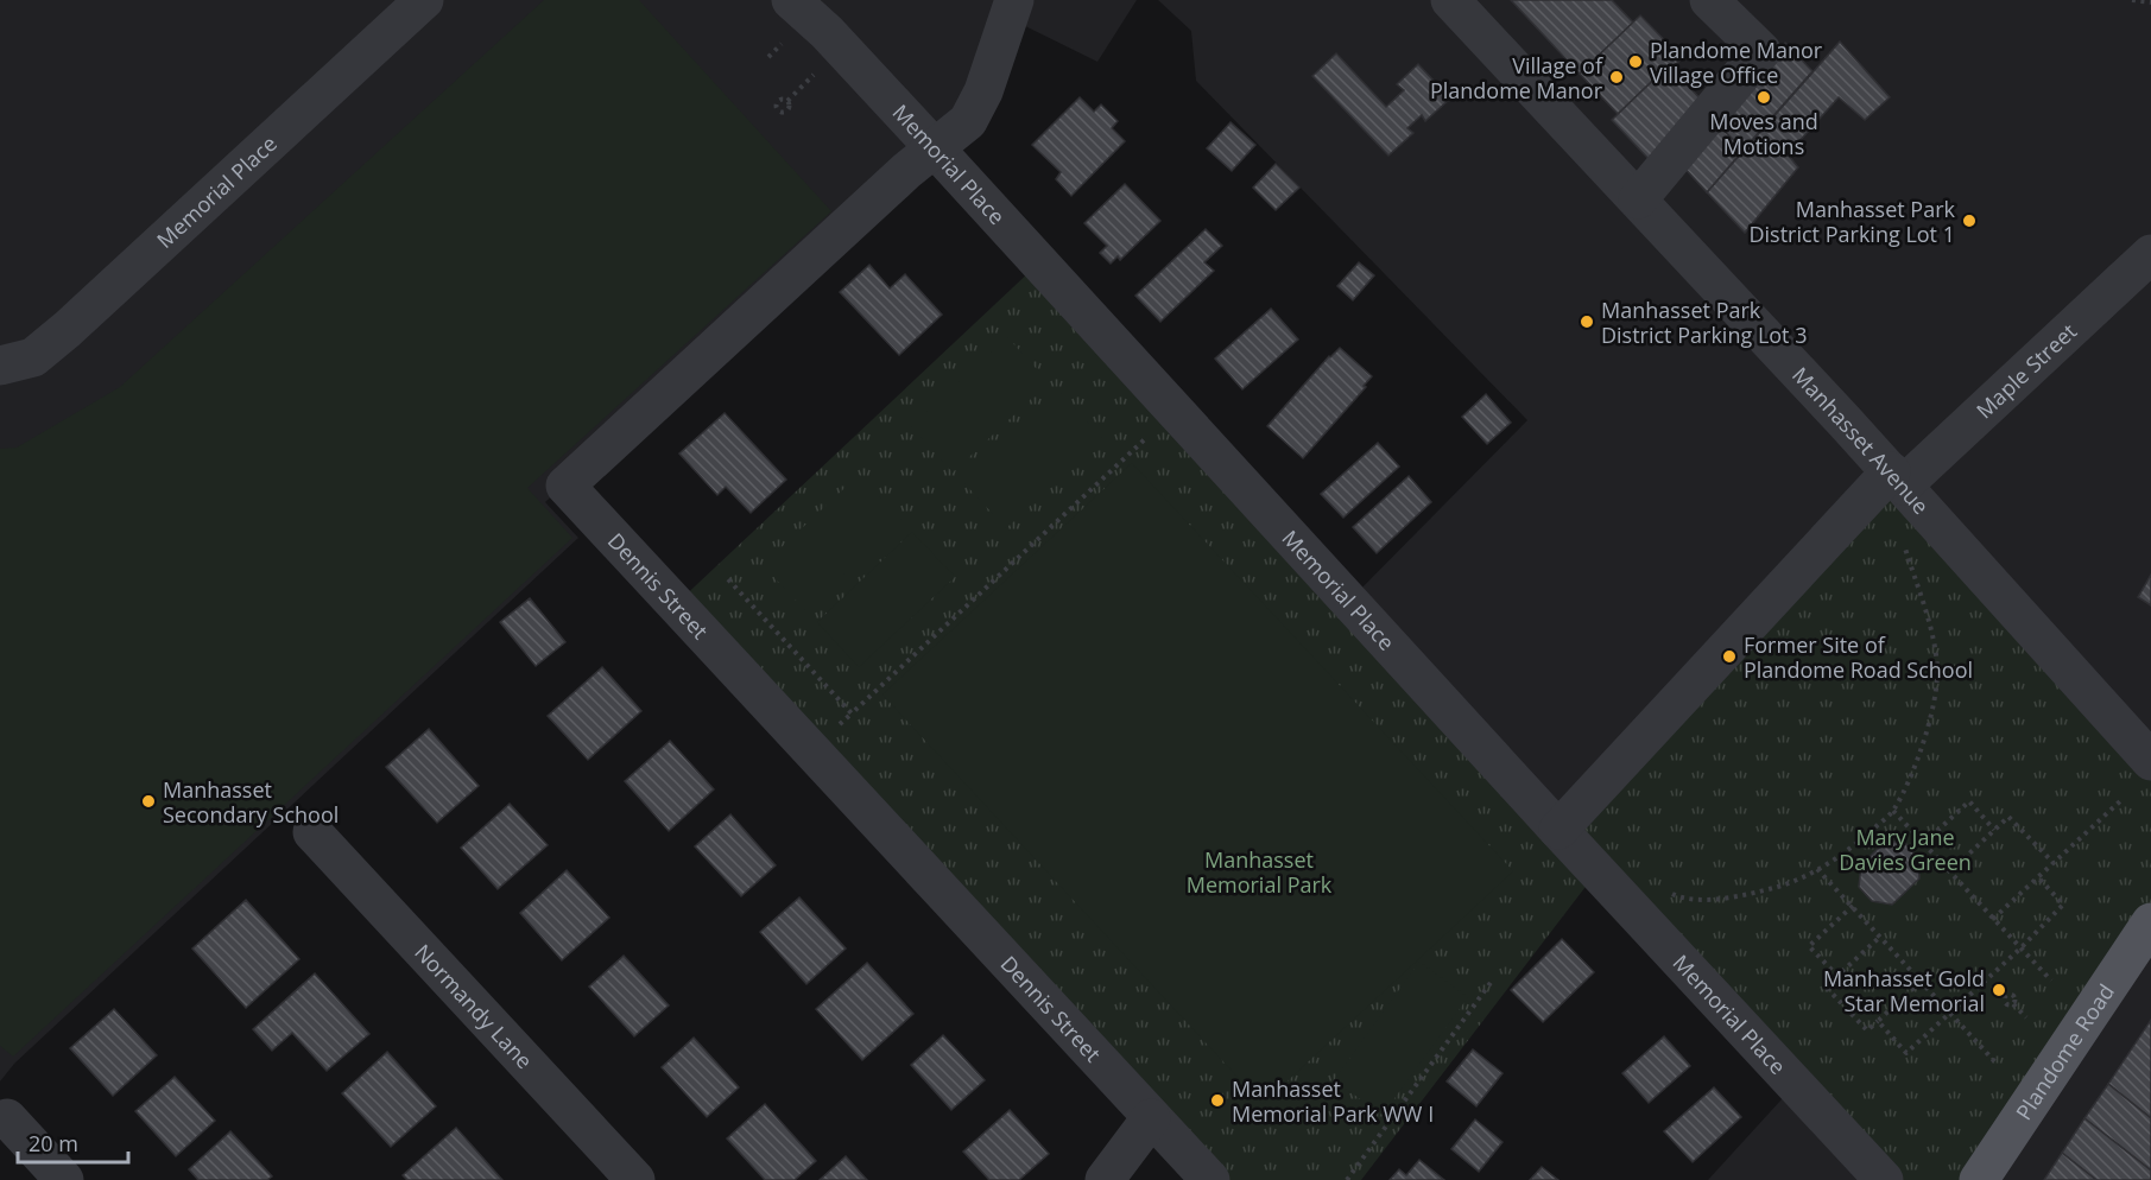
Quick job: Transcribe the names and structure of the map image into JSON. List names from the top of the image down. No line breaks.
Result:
{"streets":{"main road":["Plandome Road"],"street":["Memorial Place","Maple Street","Manhasset Avenue","Dennis Street","Normandy Lane"]},"crossings":[["Memorial Place","Maple Street"],["Memorial Place","Dennis Street"],["Maple Street","Manhasset Avenue"]],"parks":["Mary Jane Davies Green","Manhasset Memorial Park"],"places":["Plandome Manor Village Office","Village of Plandome Manor","Moves and Motions","Manhasset Park District Parking Lot 1","Manhasset Park District Parking Lot 3","Former Site of Plandome Road School","Manhasset Secondary School","Manhasset Gold Star Memorial","Manhasset Memorial Park WW I"],"scale_bar":"20 m"}
